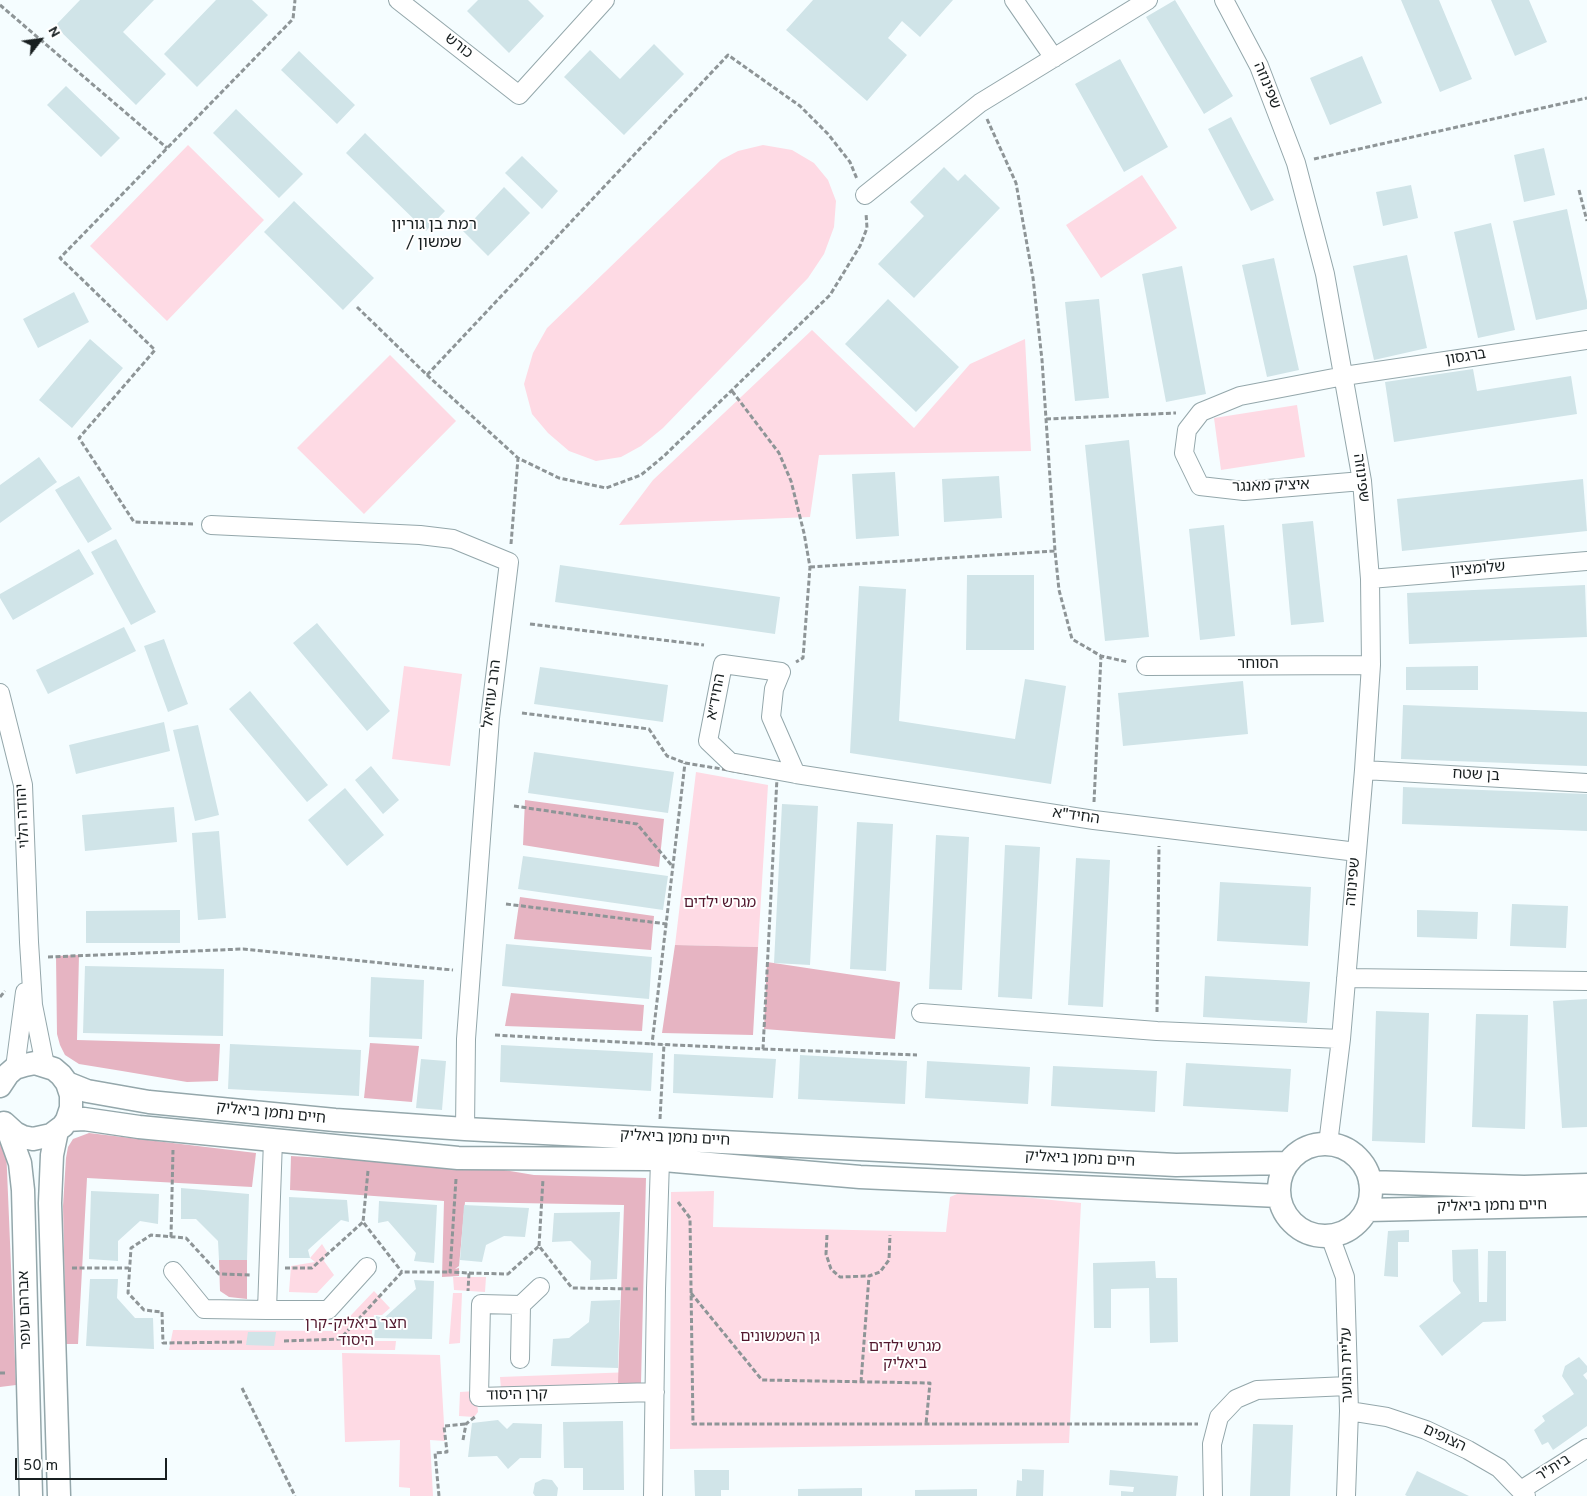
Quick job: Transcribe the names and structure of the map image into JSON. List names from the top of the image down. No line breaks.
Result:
{"streets":{"street":["כורש","שפינוזה","ברגסון","איציק מאנגר","שלומציון","הסוחר","הרב עוזיאל","החיד״א","בן שטח","יהודה הלוי","החיד\"א","חיים נחמן ביאליק","אברהם עופר","עליית הנוער","קרן היסוד","הצופים","בית\"ר"]},"crossings":[["שפינוזה","ברגסון"],["שפינוזה","איציק מאנגר"],["שפינוזה","שלומציון"],["שפינוזה","הסוחר"],["שפינוזה","בן שטח"],["שפינוזה","החיד\"א"],["שפינוזה","חיים נחמן ביאליק"],["שפינוזה","עליית הנוער"],["הרב עוזיאל","חיים נחמן ביאליק"],["החיד״א","החיד\"א"],["חיים נחמן ביאליק","אברהם עופר"],["חיים נחמן ביאליק","עליית הנוער"],["עליית הנוער","הצופים"],["הצופים","בית\"ר"]],"districts":["רמת בן גוריון / שמשון"],"parks":["מגרש ילדים","חצר ביאליק-קרן היסוד","גן השמשונים","מגרש ילדים ביאליק"],"scale_bar":"50 m","north":"top right"}
